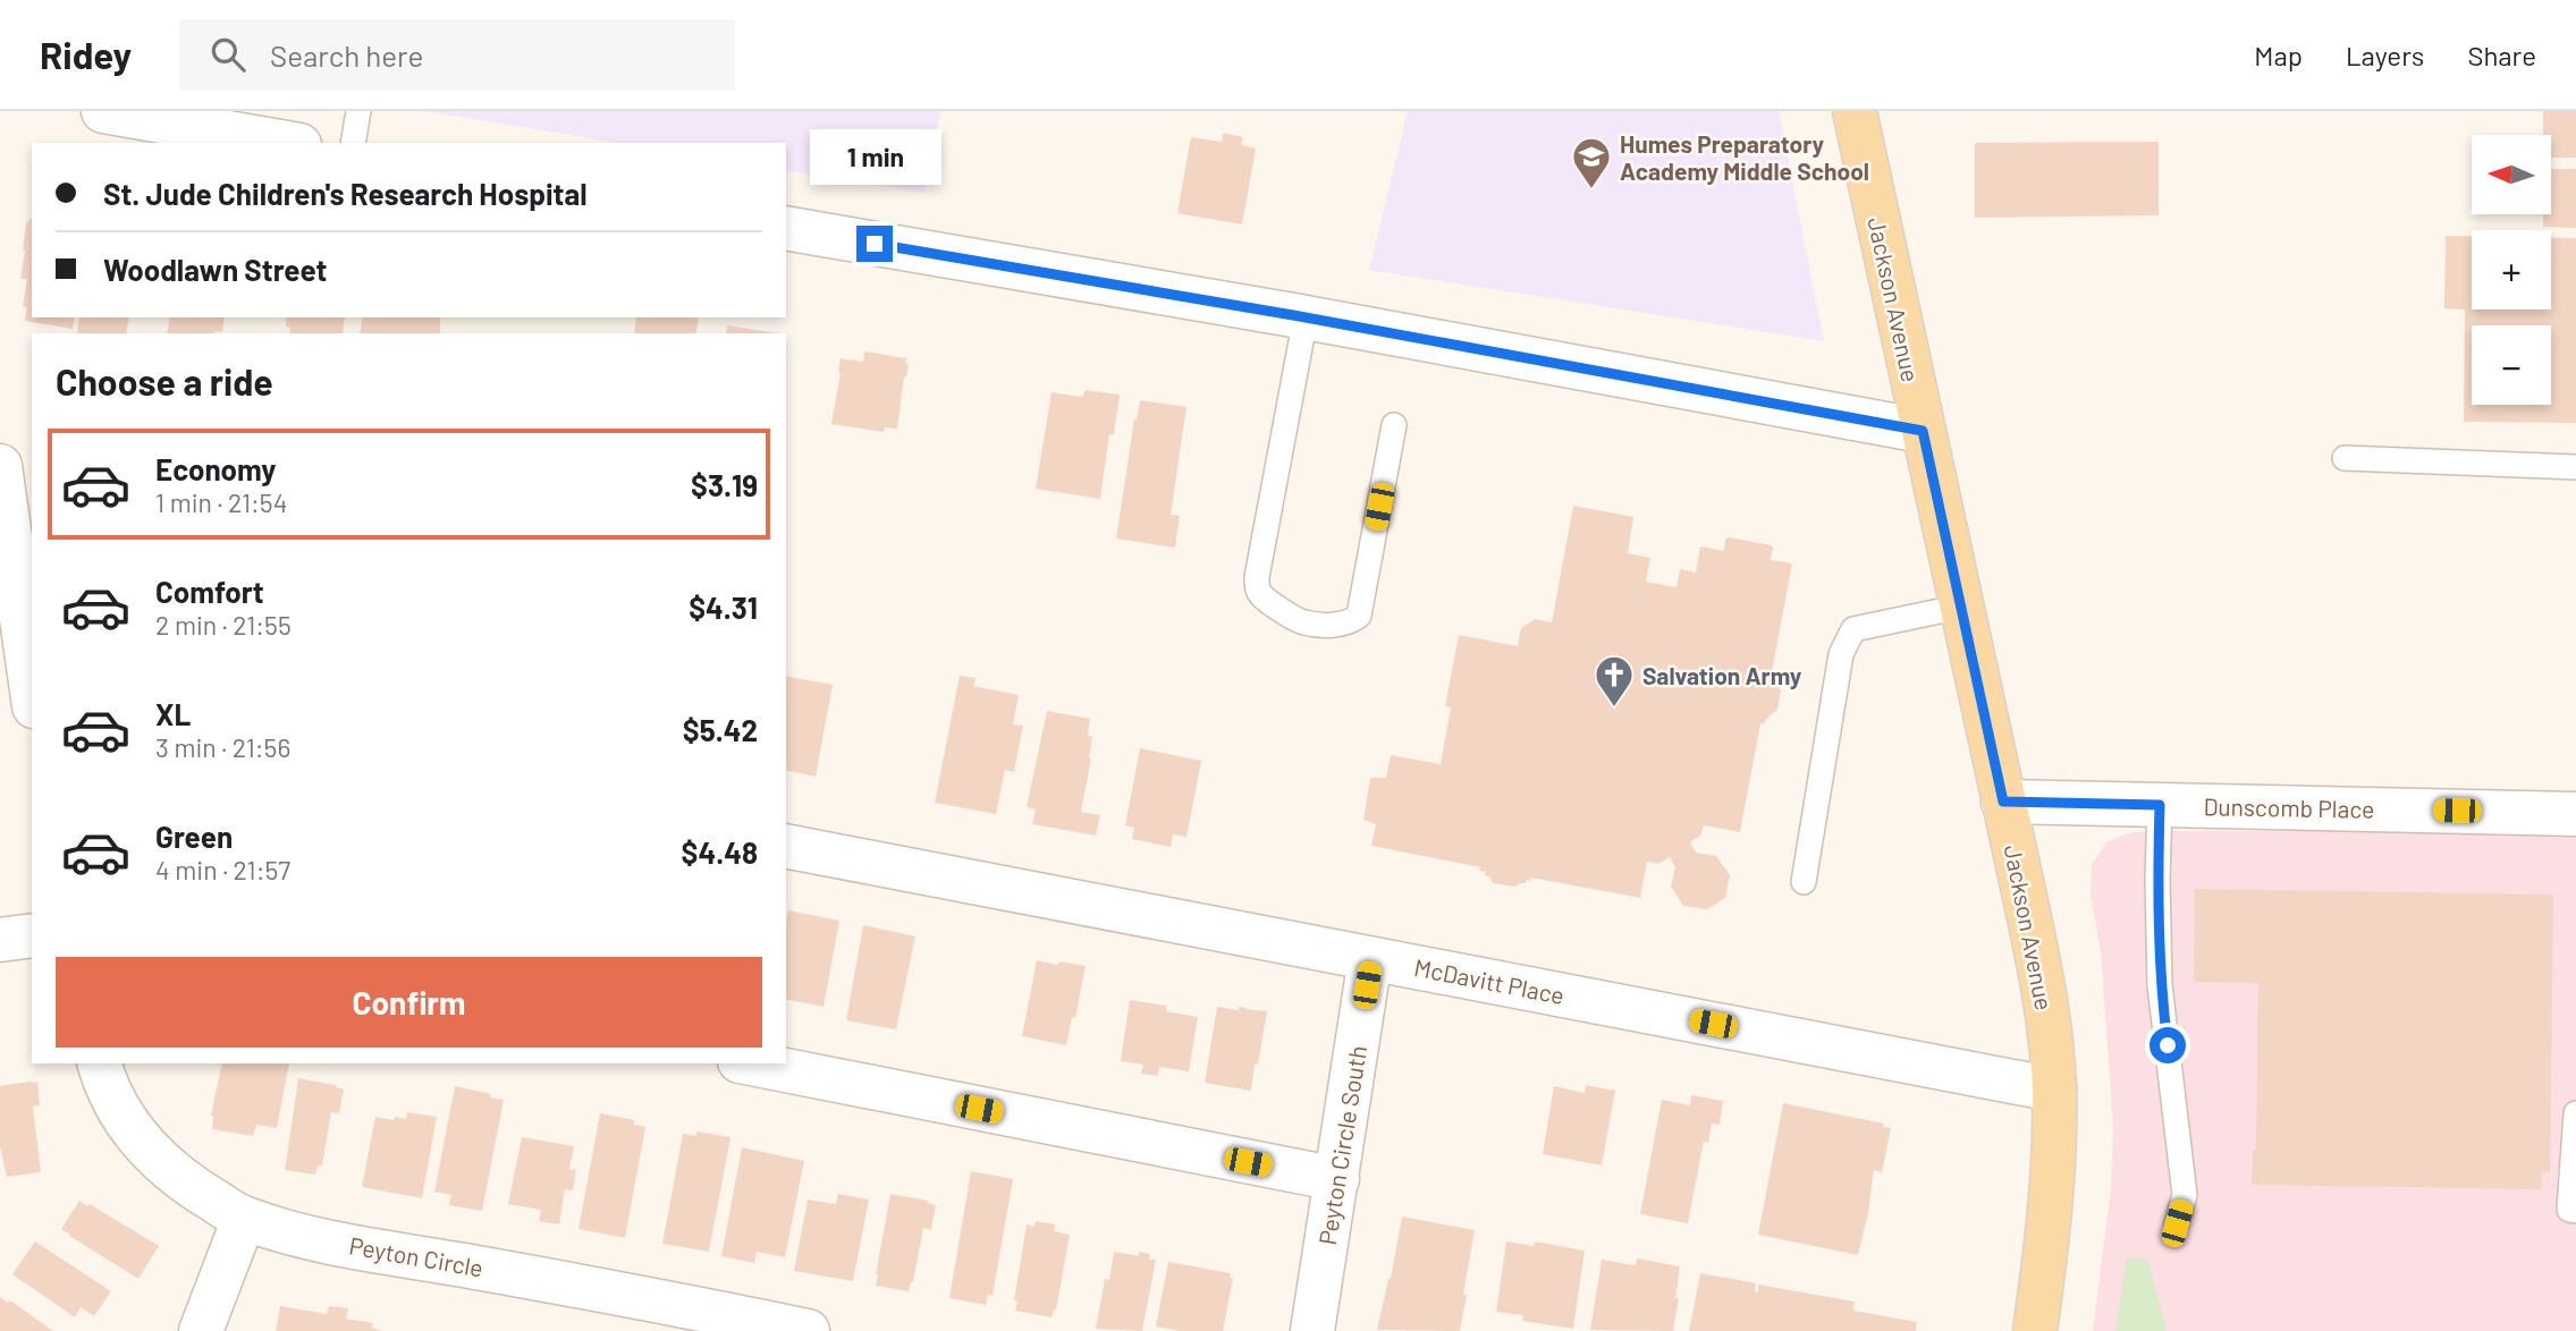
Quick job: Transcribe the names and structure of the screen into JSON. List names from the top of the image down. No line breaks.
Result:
{"streets":{"main road":["Jackson Avenue"],"street":["Dunscomb Place","McDavitt Place","Peyton Circle South","Peyton Circle"]},"crossings":[["Jackson Avenue","Dunscomb Place"],["Jackson Avenue","McDavitt Place"],["McDavitt Place","Peyton Circle South"]],"places":{"school or university":["Humes Preparatory Academy Middle School"],"church":["Salvation Army"]},"north":"left","page":{"header":"Ridey","search":"Search here","nav":["Map","Layers","Share"],"bubble":"1 min","map_buttons":["+","−"],"banner":["St. Jude Children's Research Hospital","Woodlawn Street"],"heading":"Choose a ride","list":[{"name":"Economy","note":"1 min · 21:54","value":"$3.19"},{"name":"Comfort","note":"2 min · 21:55","value":"$4.31"},{"name":"XL","note":"3 min · 21:56","value":"$5.42"},{"name":"Green","note":"4 min · 21:57","value":"$4.48"}],"buttons":"Confirm"}}
